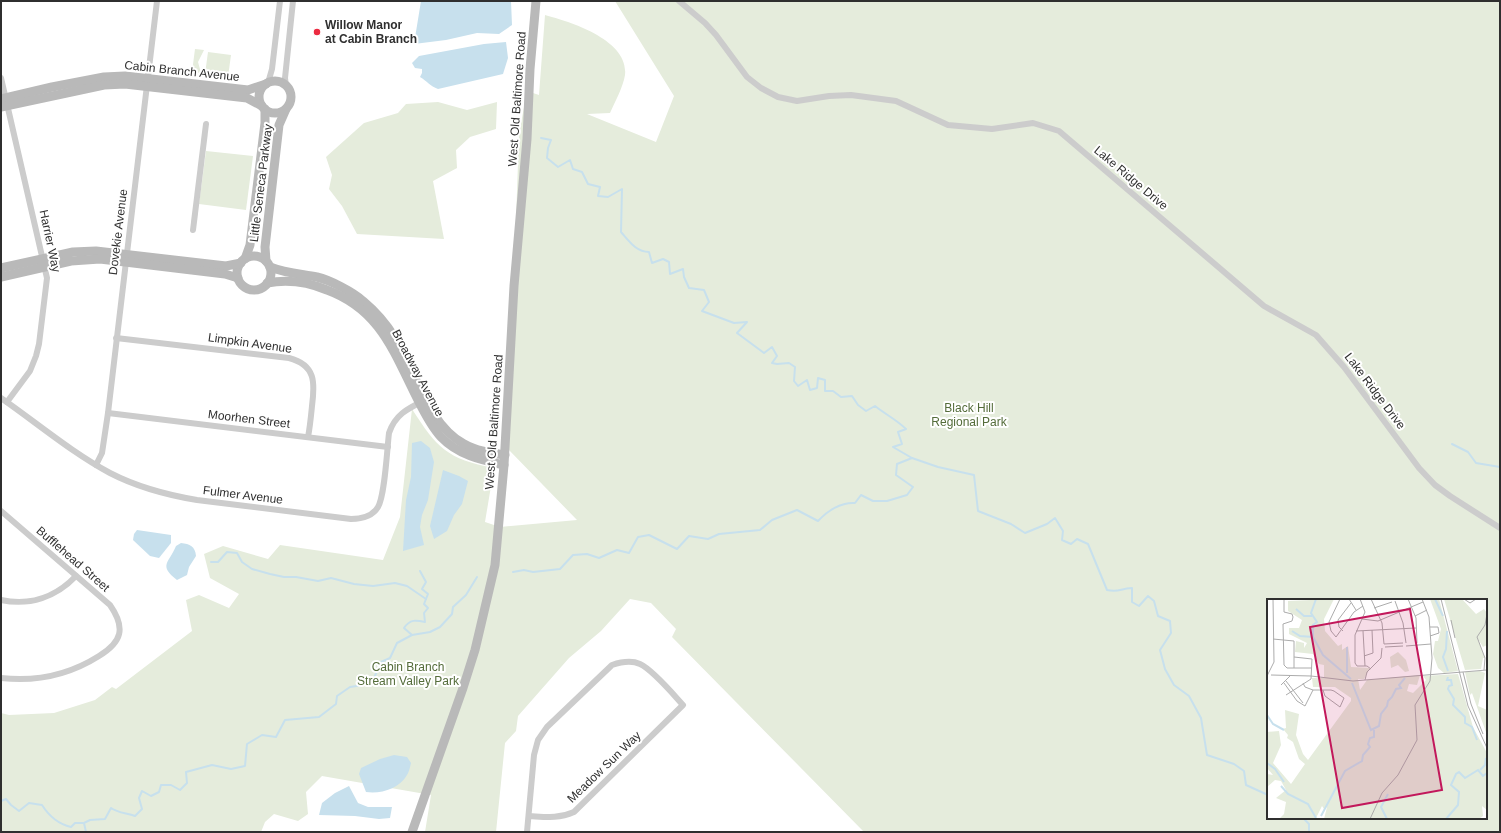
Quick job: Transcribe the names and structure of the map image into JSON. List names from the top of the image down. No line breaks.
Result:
{"streets":{"street":["Cabin Branch Avenue","West Old Baltimore Road","Lake Ridge Drive","Little Seneca Parkway","Dovekie Avenue","Harrier Way","Limpkin Avenue","Broadway Avenue","Moorhen Street","Fulmer Avenue","Bufflehead Street","Meadow Sun Way"]},"crossings":[["Cabin Branch Avenue","Little Seneca Parkway"],["Cabin Branch Avenue","Dovekie Avenue"],["Cabin Branch Avenue","Harrier Way"],["West Old Baltimore Road","Broadway Avenue"],["Little Seneca Parkway","Broadway Avenue"],["Dovekie Avenue","Limpkin Avenue"],["Dovekie Avenue","Moorhen Street"],["Dovekie Avenue","Fulmer Avenue"],["Harrier Way","Fulmer Avenue"],["Limpkin Avenue","Moorhen Street"],["Broadway Avenue","Fulmer Avenue"],["Moorhen Street","Fulmer Avenue"]],"parks":["Black Hill Regional Park","Cabin Branch Stream Valley Park"],"places":["Willow Manor at Cabin Branch"]}
